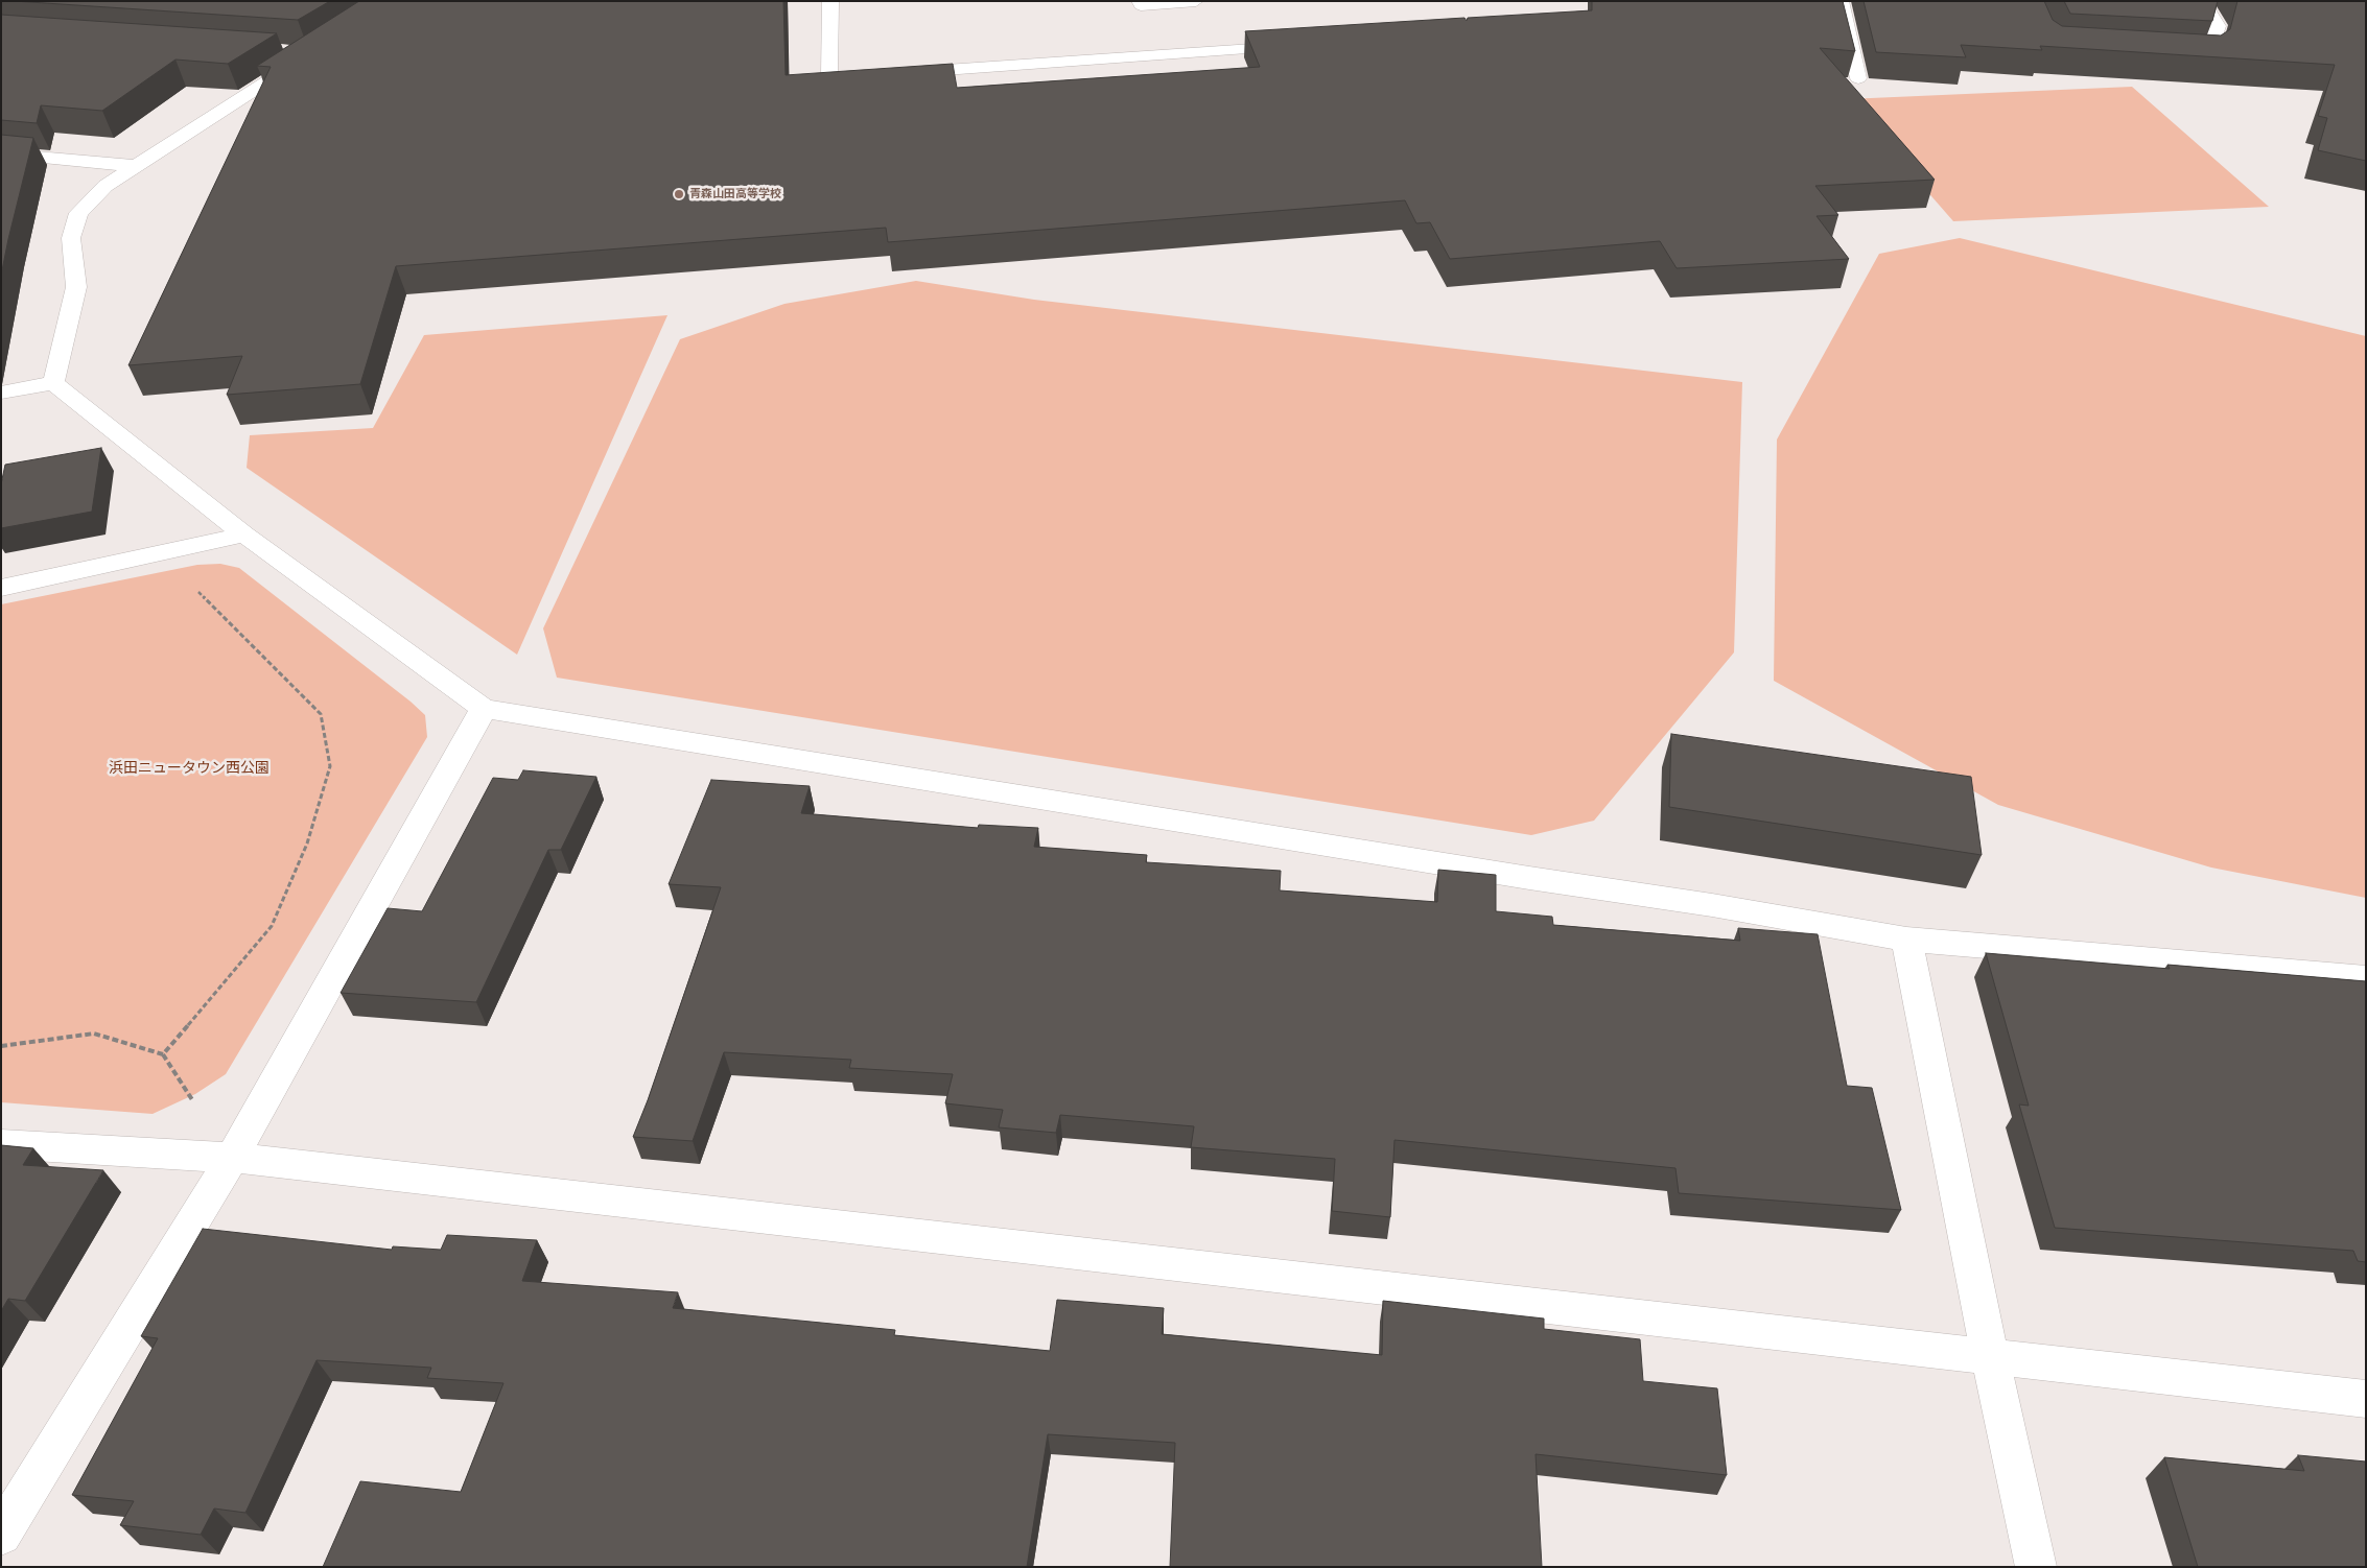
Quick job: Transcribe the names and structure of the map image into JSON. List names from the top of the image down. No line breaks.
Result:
{"parks":["浜田ニュータウン西公園"],"places":["青森山田高等学校"]}
